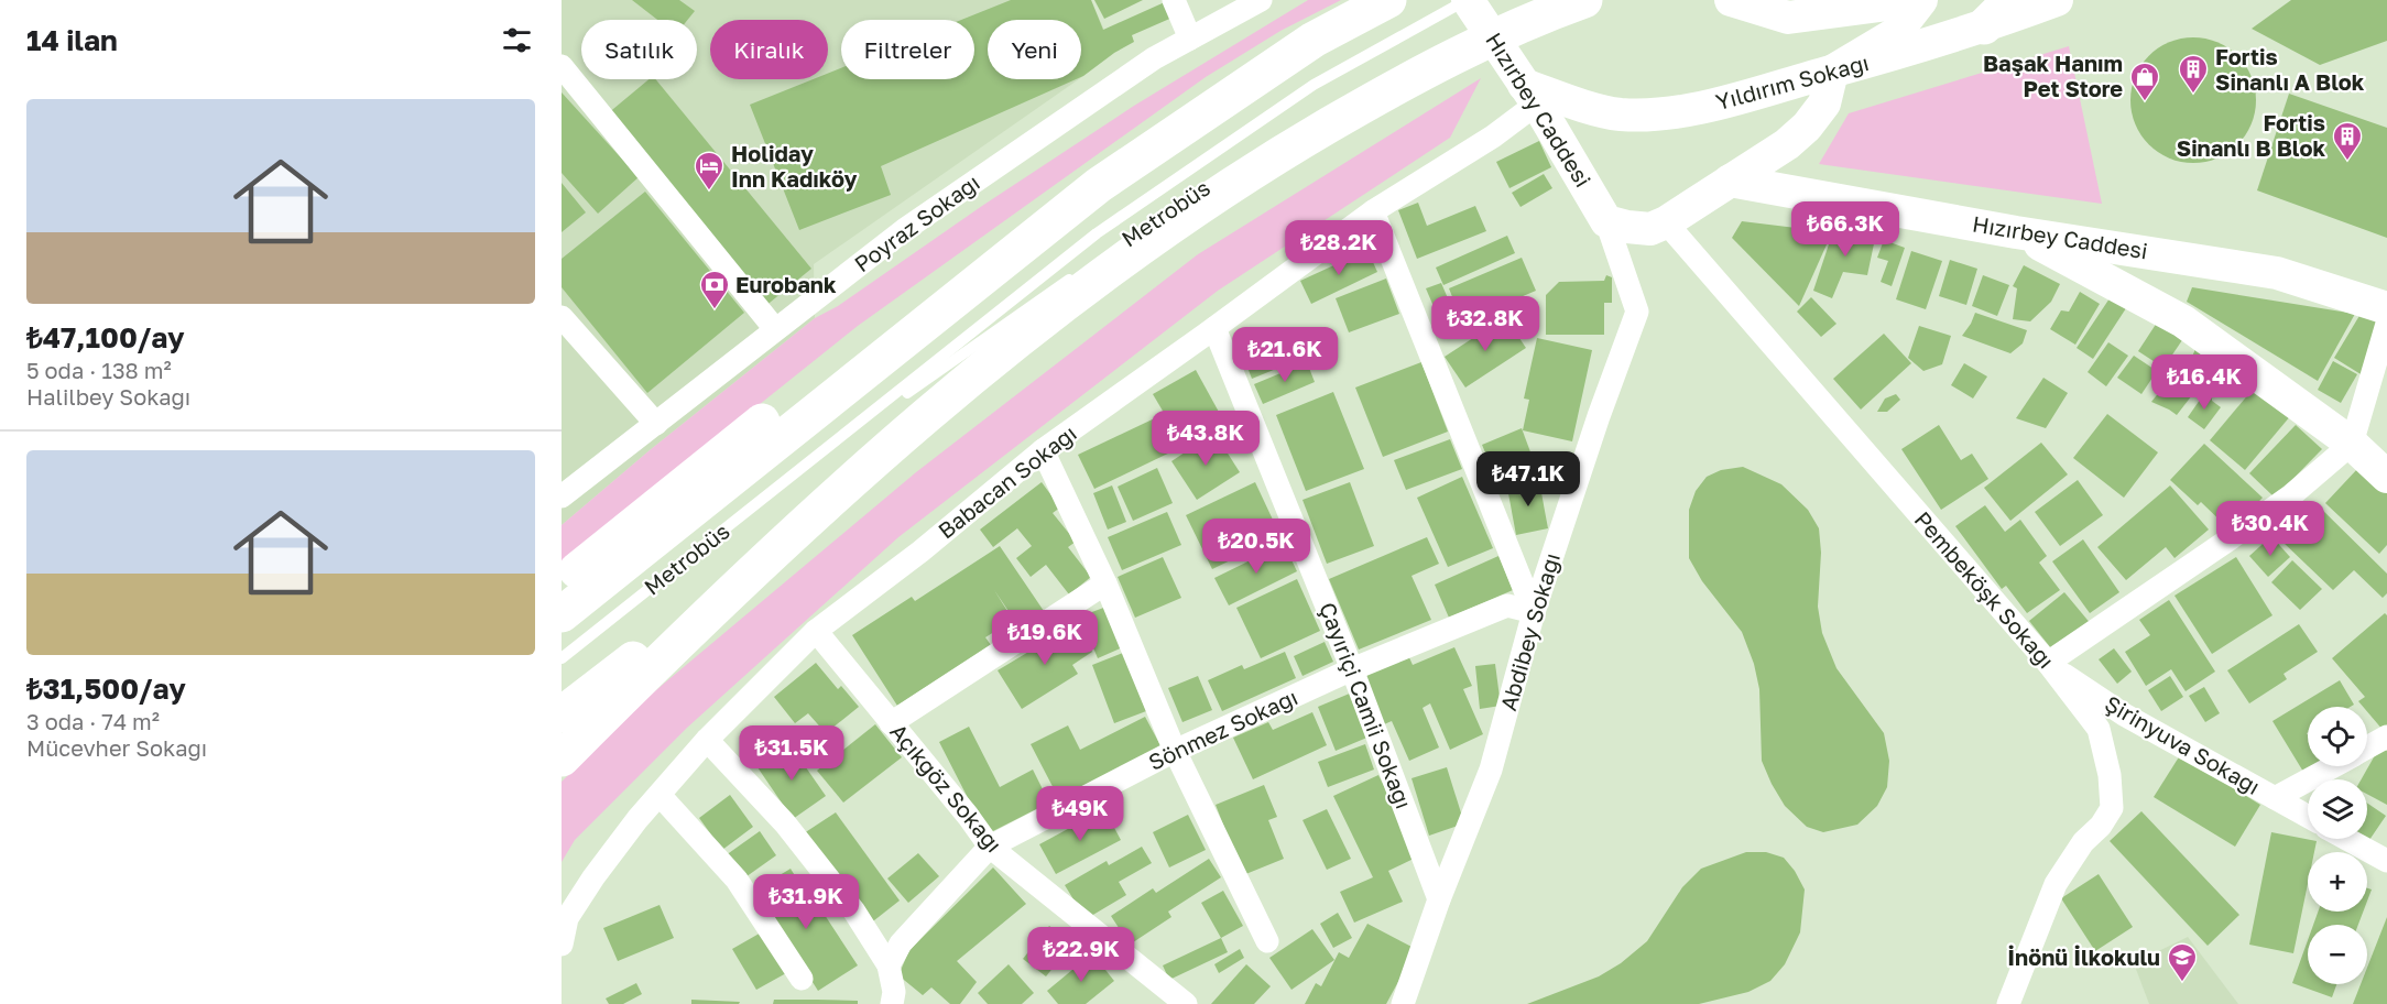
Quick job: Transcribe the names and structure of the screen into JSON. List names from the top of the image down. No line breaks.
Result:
{"streets":{"main road":["Yıldırım Sokağı","Hızırbey Caddesi"],"street":["Poyraz Sokağı","Babacan Sokağı","Pembeköşk Sokağı","Abdibey Sokağı","Çayıriçi Camii Sokağı","Sönmez Sokağı","Şirinyuva Sokağı","Açıkgöz Sokağı"],"lane":["Metrobüs"]},"crossings":[["Yıldırım Sokağı","Hızırbey Caddesi"],["Yıldırım Sokağı","Babacan Sokağı"],["Hızırbey Caddesi","Metrobüs"],["Hızırbey Caddesi","Babacan Sokağı"],["Hızırbey Caddesi","Abdibey Sokağı"],["Babacan Sokağı","Çayıriçi Camii Sokağı"],["Babacan Sokağı","Açıkgöz Sokağı"],["Pembeköşk Sokağı","Şirinyuva Sokağı"],["Abdibey Sokağı","Çayıriçi Camii Sokağı"],["Abdibey Sokağı","Sönmez Sokağı"],["Çayıriçi Camii Sokağı","Sönmez Sokağı"],["Sönmez Sokağı","Açıkgöz Sokağı"]],"places":{"building":["Fortis Sinanlı A Blok","Fortis Sinanlı B Blok"],"shop":["Başak Hanım Pet Store"],"hotel":["Holiday Inn Kadıköy"],"bank":["Eurobank"],"school or university":["İnönü İlkokulu"]},"page":{"heading":"14 ilan","chip":["Satılık","Kiralık","Filtreler","Yeni"],"list":[{"name":"₺47,100/ay","note":"5 oda · 138 m² · Halilbey Sokağı"},{"name":"₺31,500/ay","note":"3 oda · 74 m² · Mücevher Sokağı"}],"price":["₺66.3K","₺28.2K","₺32.8K","₺21.6K","₺16.4K","₺43.8K","₺47.1K","₺30.4K","₺20.5K","₺19.6K","₺31.5K","₺49K","₺31.9K","₺22.9K"],"map_buttons":["+","−"]}}
